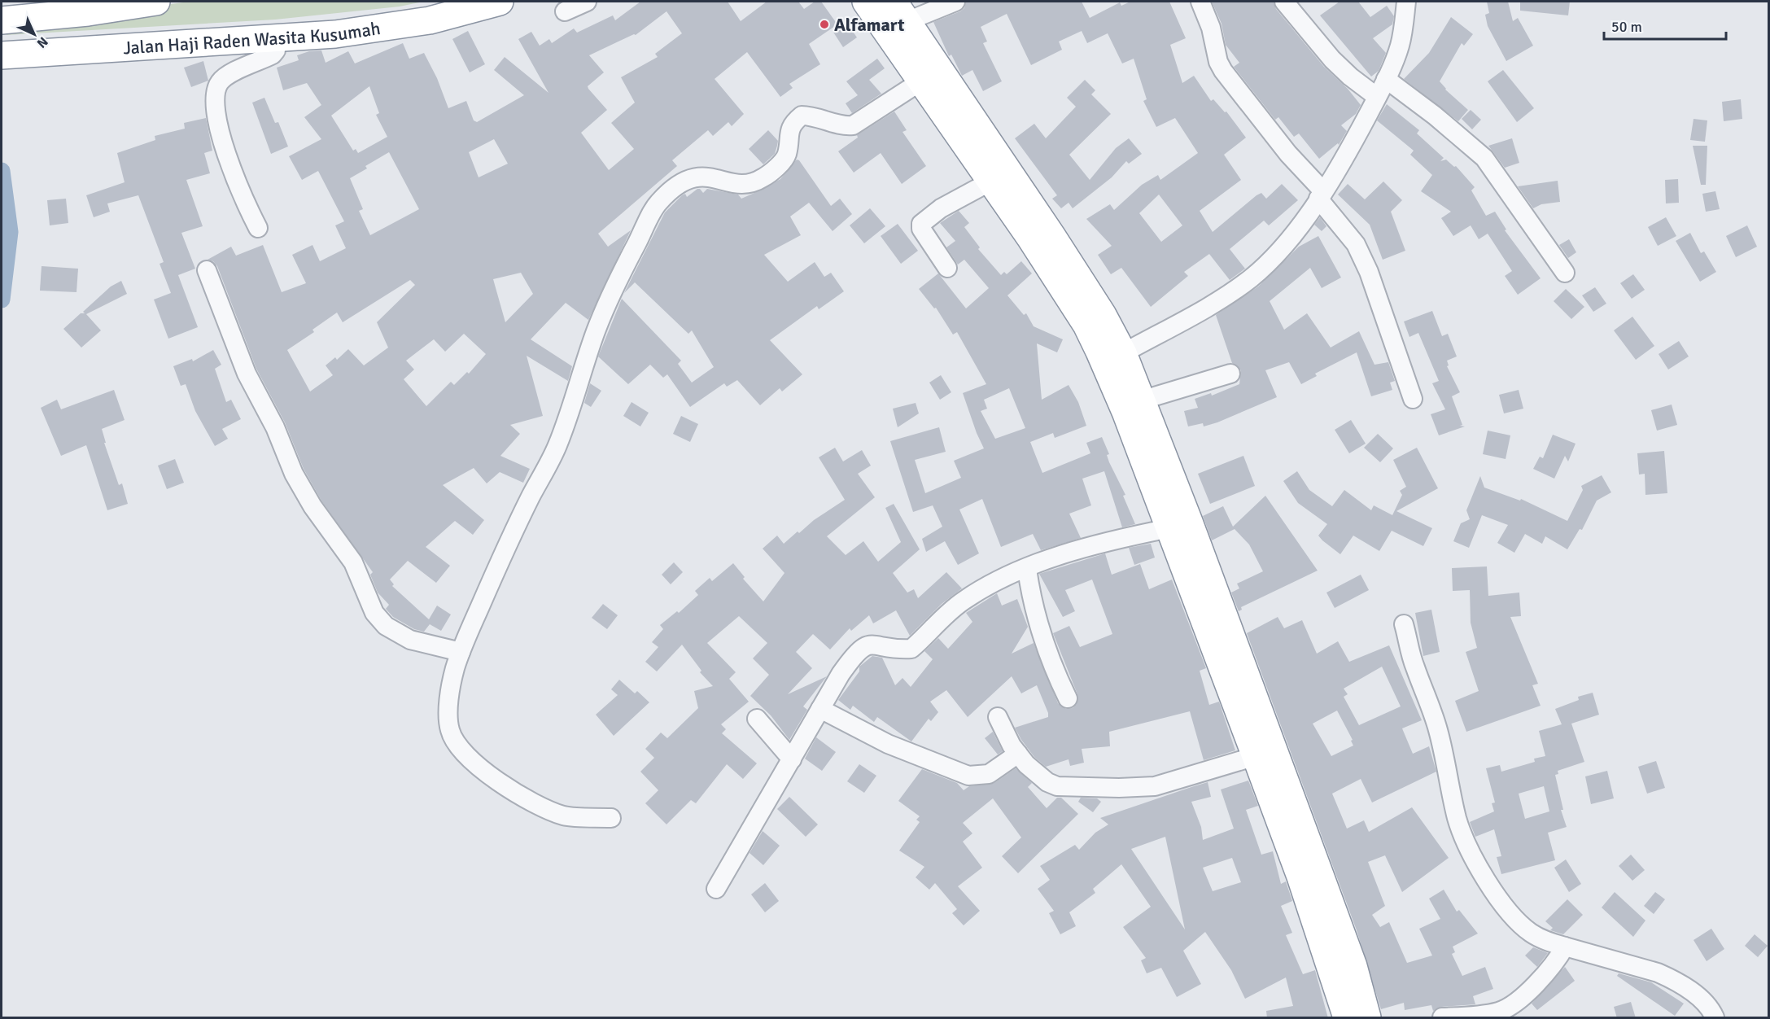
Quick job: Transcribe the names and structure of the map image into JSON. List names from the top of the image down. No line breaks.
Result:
{"streets":{"highway":["Jalan Haji Raden Wasita Kusumah"]},"places":["Alfamart"],"scale_bar":"50 m","north":"bottom right"}
